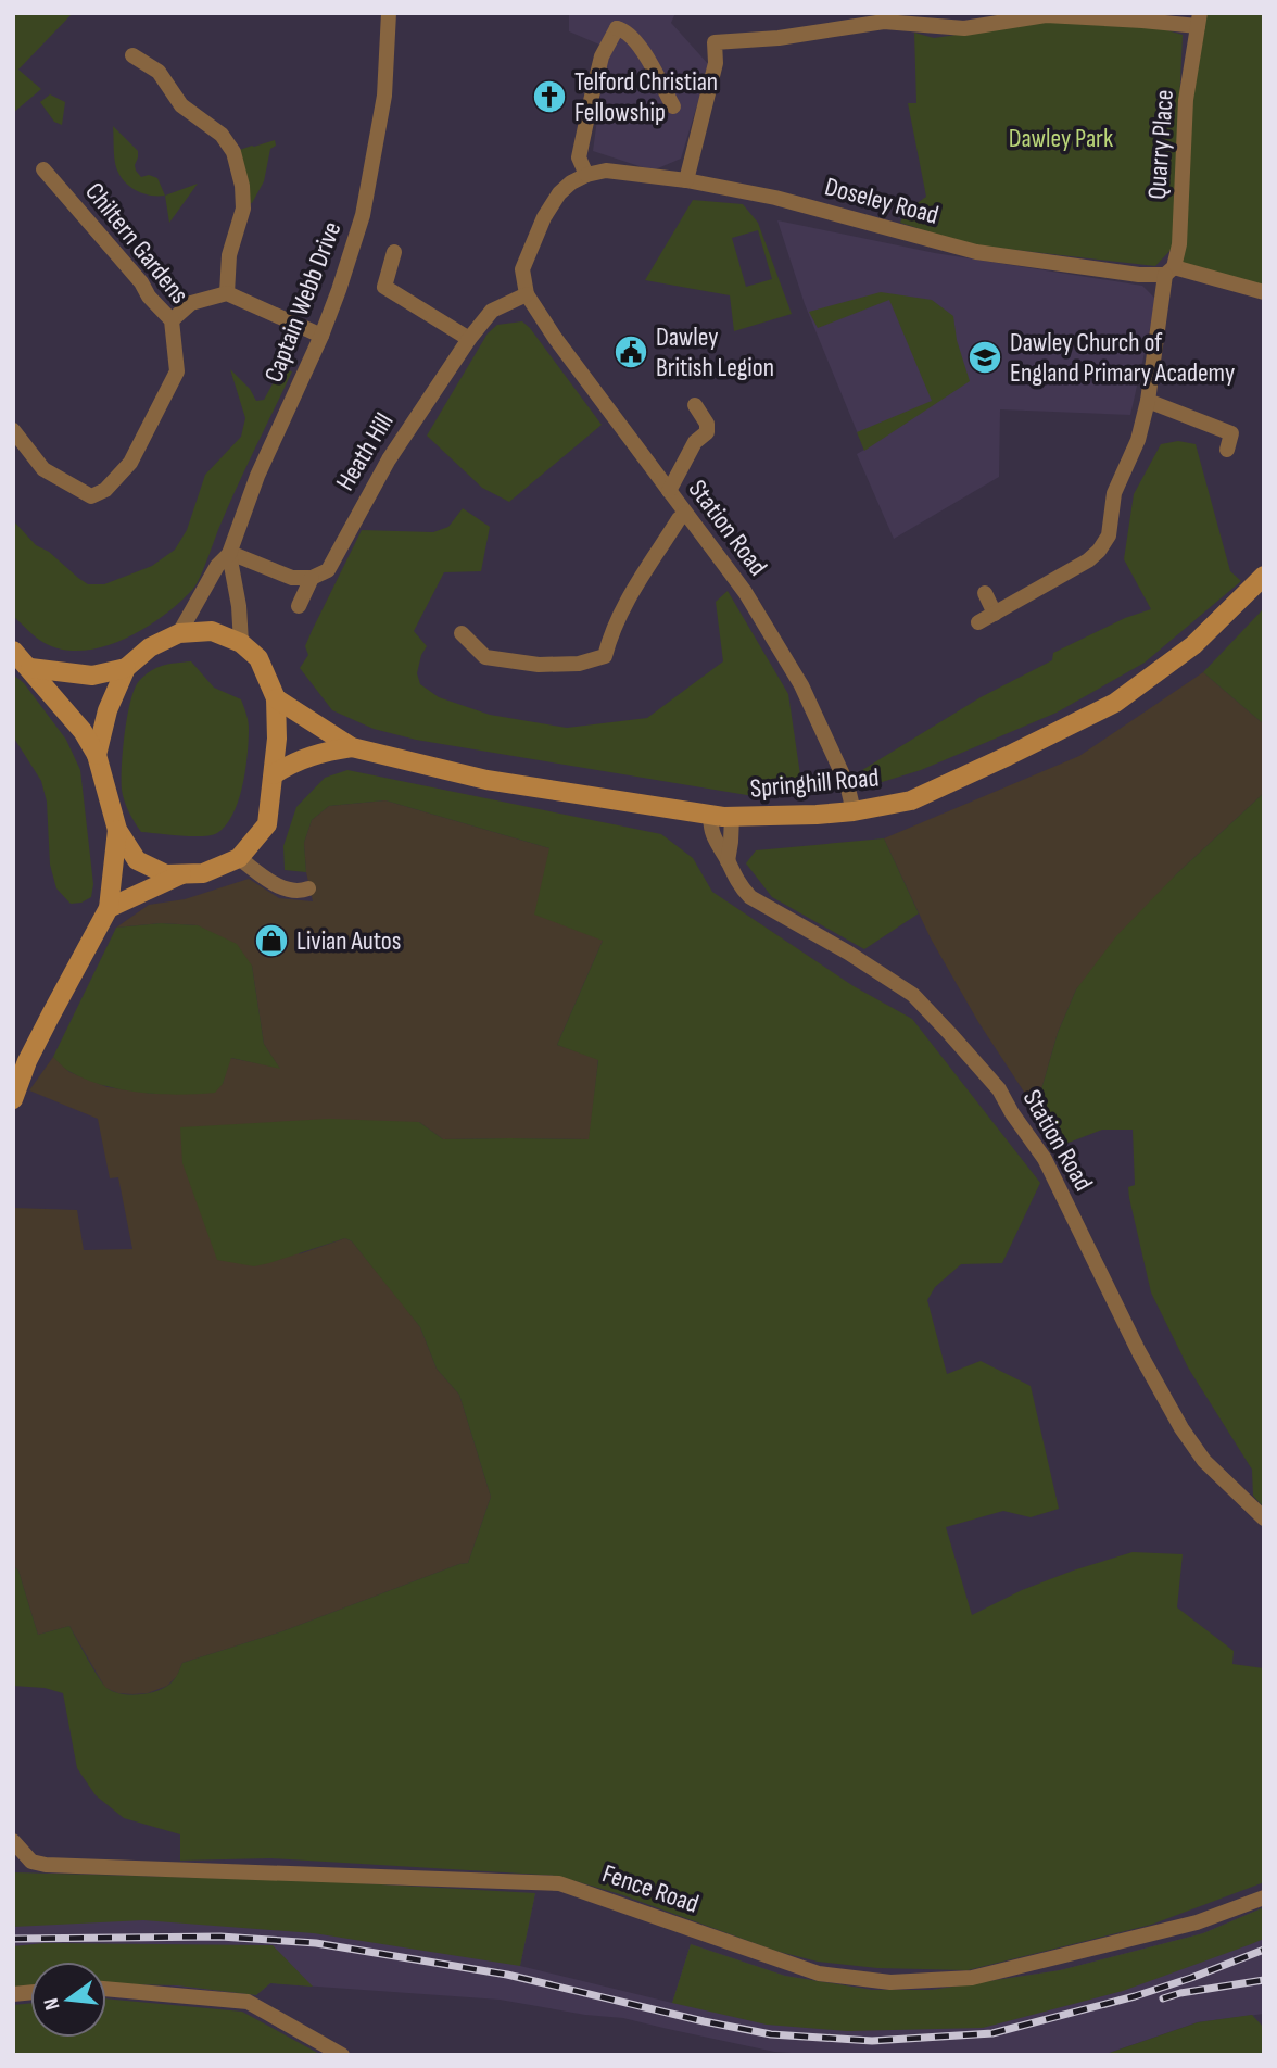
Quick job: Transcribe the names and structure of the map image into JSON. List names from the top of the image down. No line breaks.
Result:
{"streets":{"main road":["Springhill Road"],"street":["Quarry Place","Doseley Road","Chiltern Gardens","Captain Webb Drive","Heath Hill","Station Road","Fence Road"]},"crossings":[["Quarry Place","Doseley Road"],["Captain Webb Drive","Springhill Road"],["Heath Hill","Station Road"],["Station Road","Springhill Road"]],"parks":["Dawley Park"],"places":{"church":["Telford Christian Fellowship"],"public building":["Dawley British Legion"],"school or university":["Dawley Church of England Primary Academy"],"shop":["Livian Autos"]},"north":"left"}
